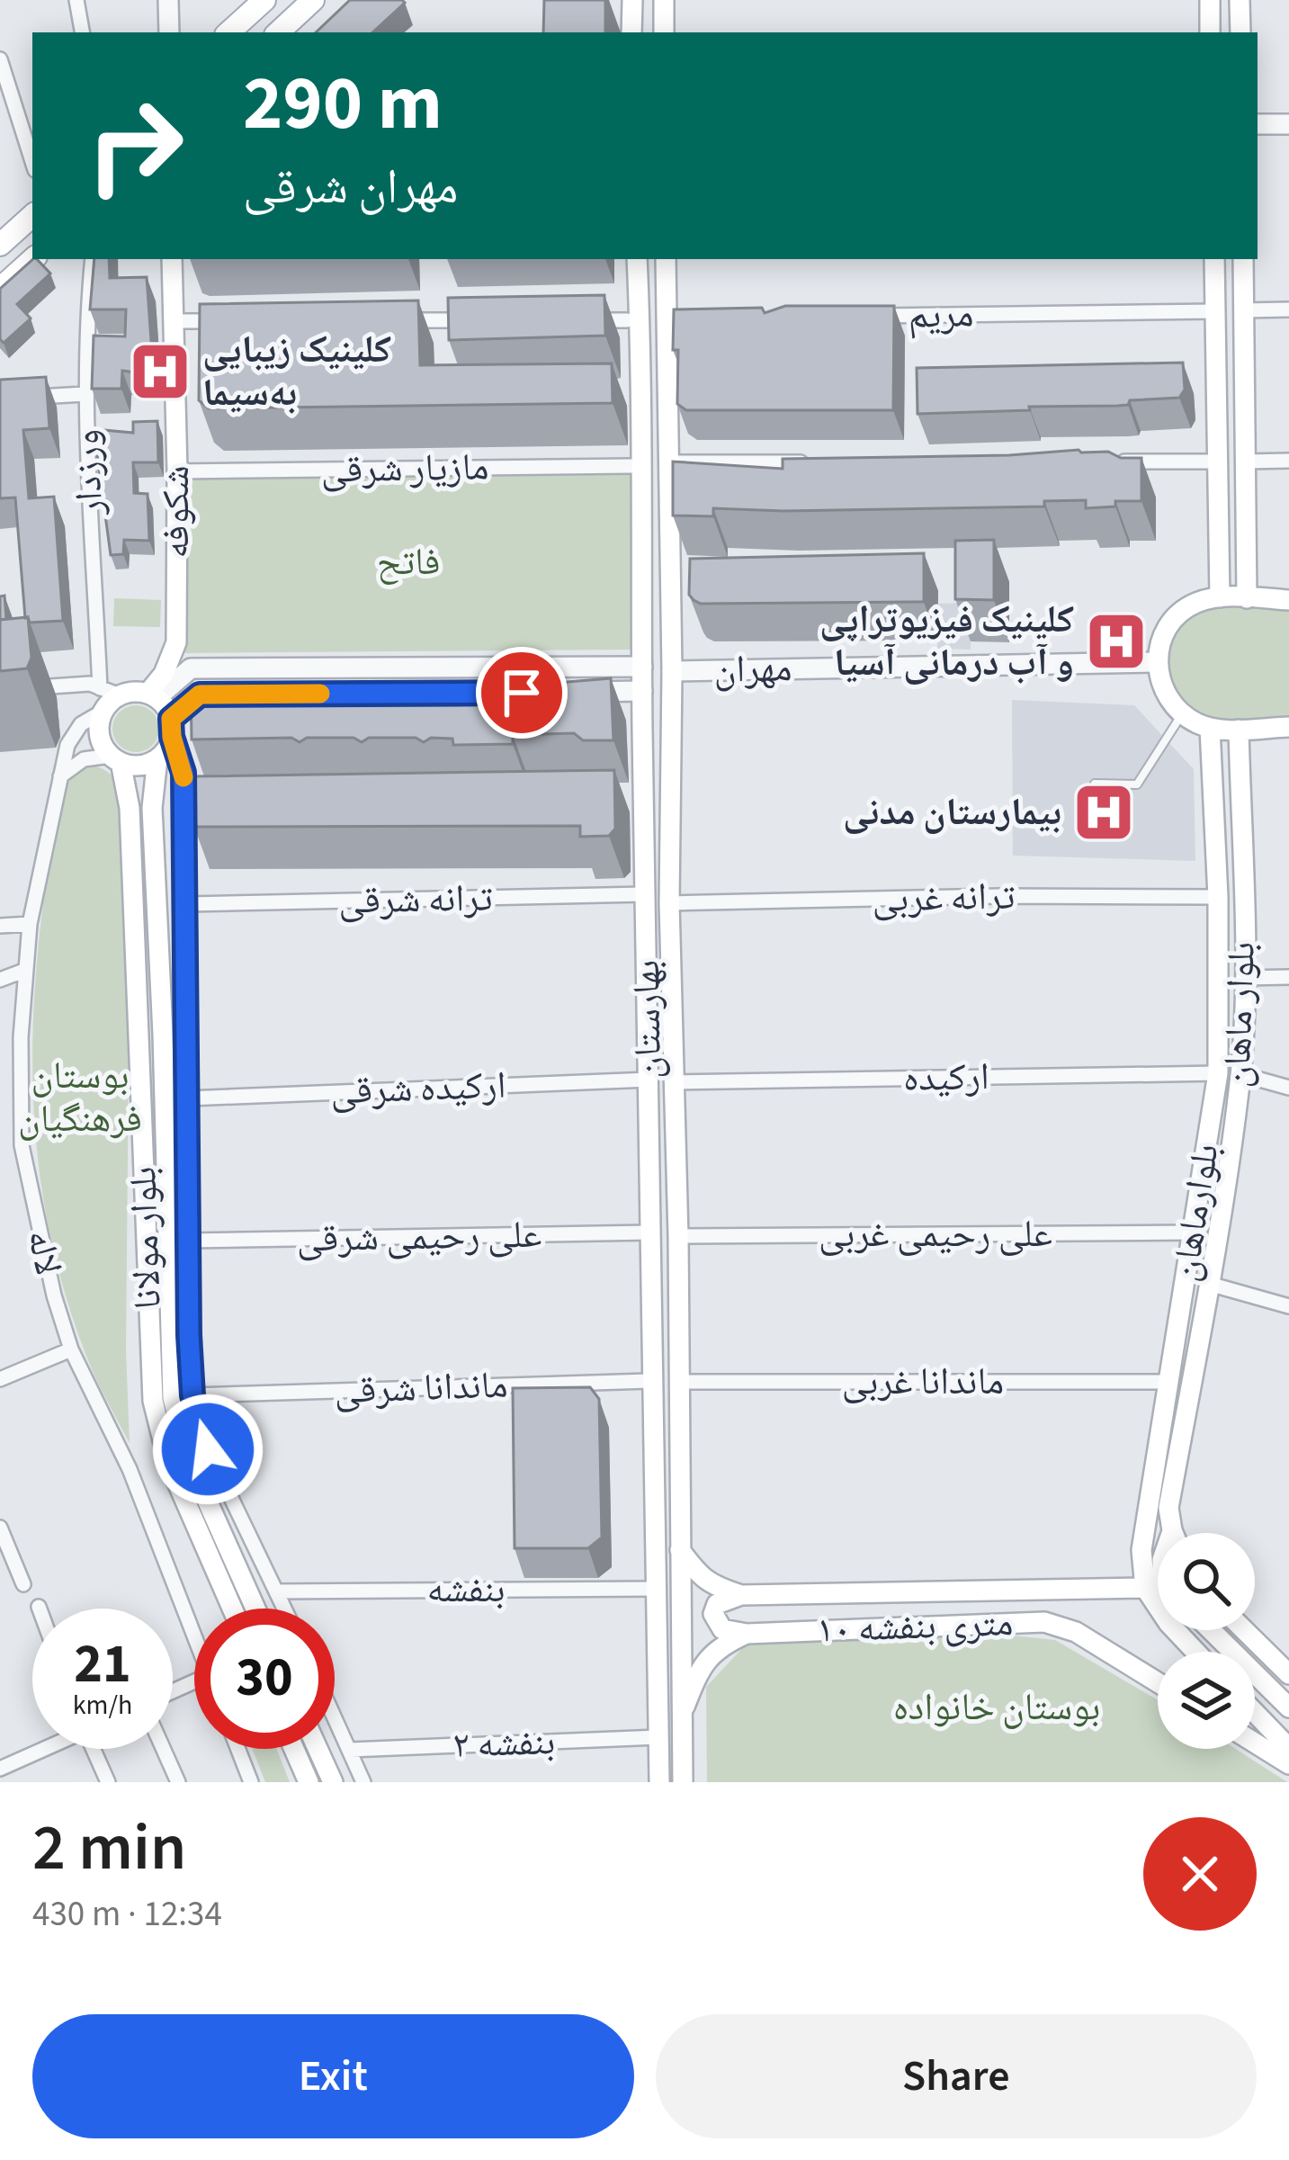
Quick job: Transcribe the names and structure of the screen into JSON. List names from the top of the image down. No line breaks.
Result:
{"streets":{"main road":["شکوفه","بلوار ماهان","بهارستان","بلوارماهان","بلوار مولانا","۱۰ متری بنفشه"],"street":["مریم","مازیار شرقی","ورزدار","مهران","ترانه غربی","ترانه شرقی","ارکیده","ارکیده شرقی","علی رحیمی غربی","علی رحیمی شرقی","لاله","ماندانا غربی","ماندانا شرقی","بنفشه","بنفشه ۲"]},"crossings":[["مازیار شرقی","شکوفه"],["ورزدار","شکوفه"],["ورزدار","بلوار مولانا"],["ورزدار","لاله"],["شکوفه","بلوار مولانا"],["شکوفه","لاله"],["مهران","بهارستان"],["ترانه غربی","بهارستان"],["ترانه غربی","بلوارماهان"],["ترانه شرقی","بهارستان"],["بهارستان","ارکیده"],["بهارستان","ارکیده شرقی"],["بهارستان","علی رحیمی غربی"],["بهارستان","علی رحیمی شرقی"],["بهارستان","ماندانا غربی"],["بهارستان","ماندانا شرقی"],["بهارستان","بنفشه"],["بهارستان","۱۰ متری بنفشه"],["بهارستان","بنفشه ۲"],["ارکیده","بلوارماهان"],["بلوارماهان","علی رحیمی غربی"],["بلوارماهان","ماندانا غربی"],["بلوار مولانا","لاله"]],"parks":["فاتح","بوستان فرهنگیان","بوستان خانواده"],"places":{"hospital":["کلینیک زیبایی به‌سیما","کلینیک فیزیوتراپی و آب درمانی آسیا","بیمارستان مدنی"]},"page":{"turn":["290 m","مهران شرقی"],"speed":"21 km/h","limit":"30","heading":["2 min","430 m · 12:34"],"buttons":["Exit","Share"]}}
